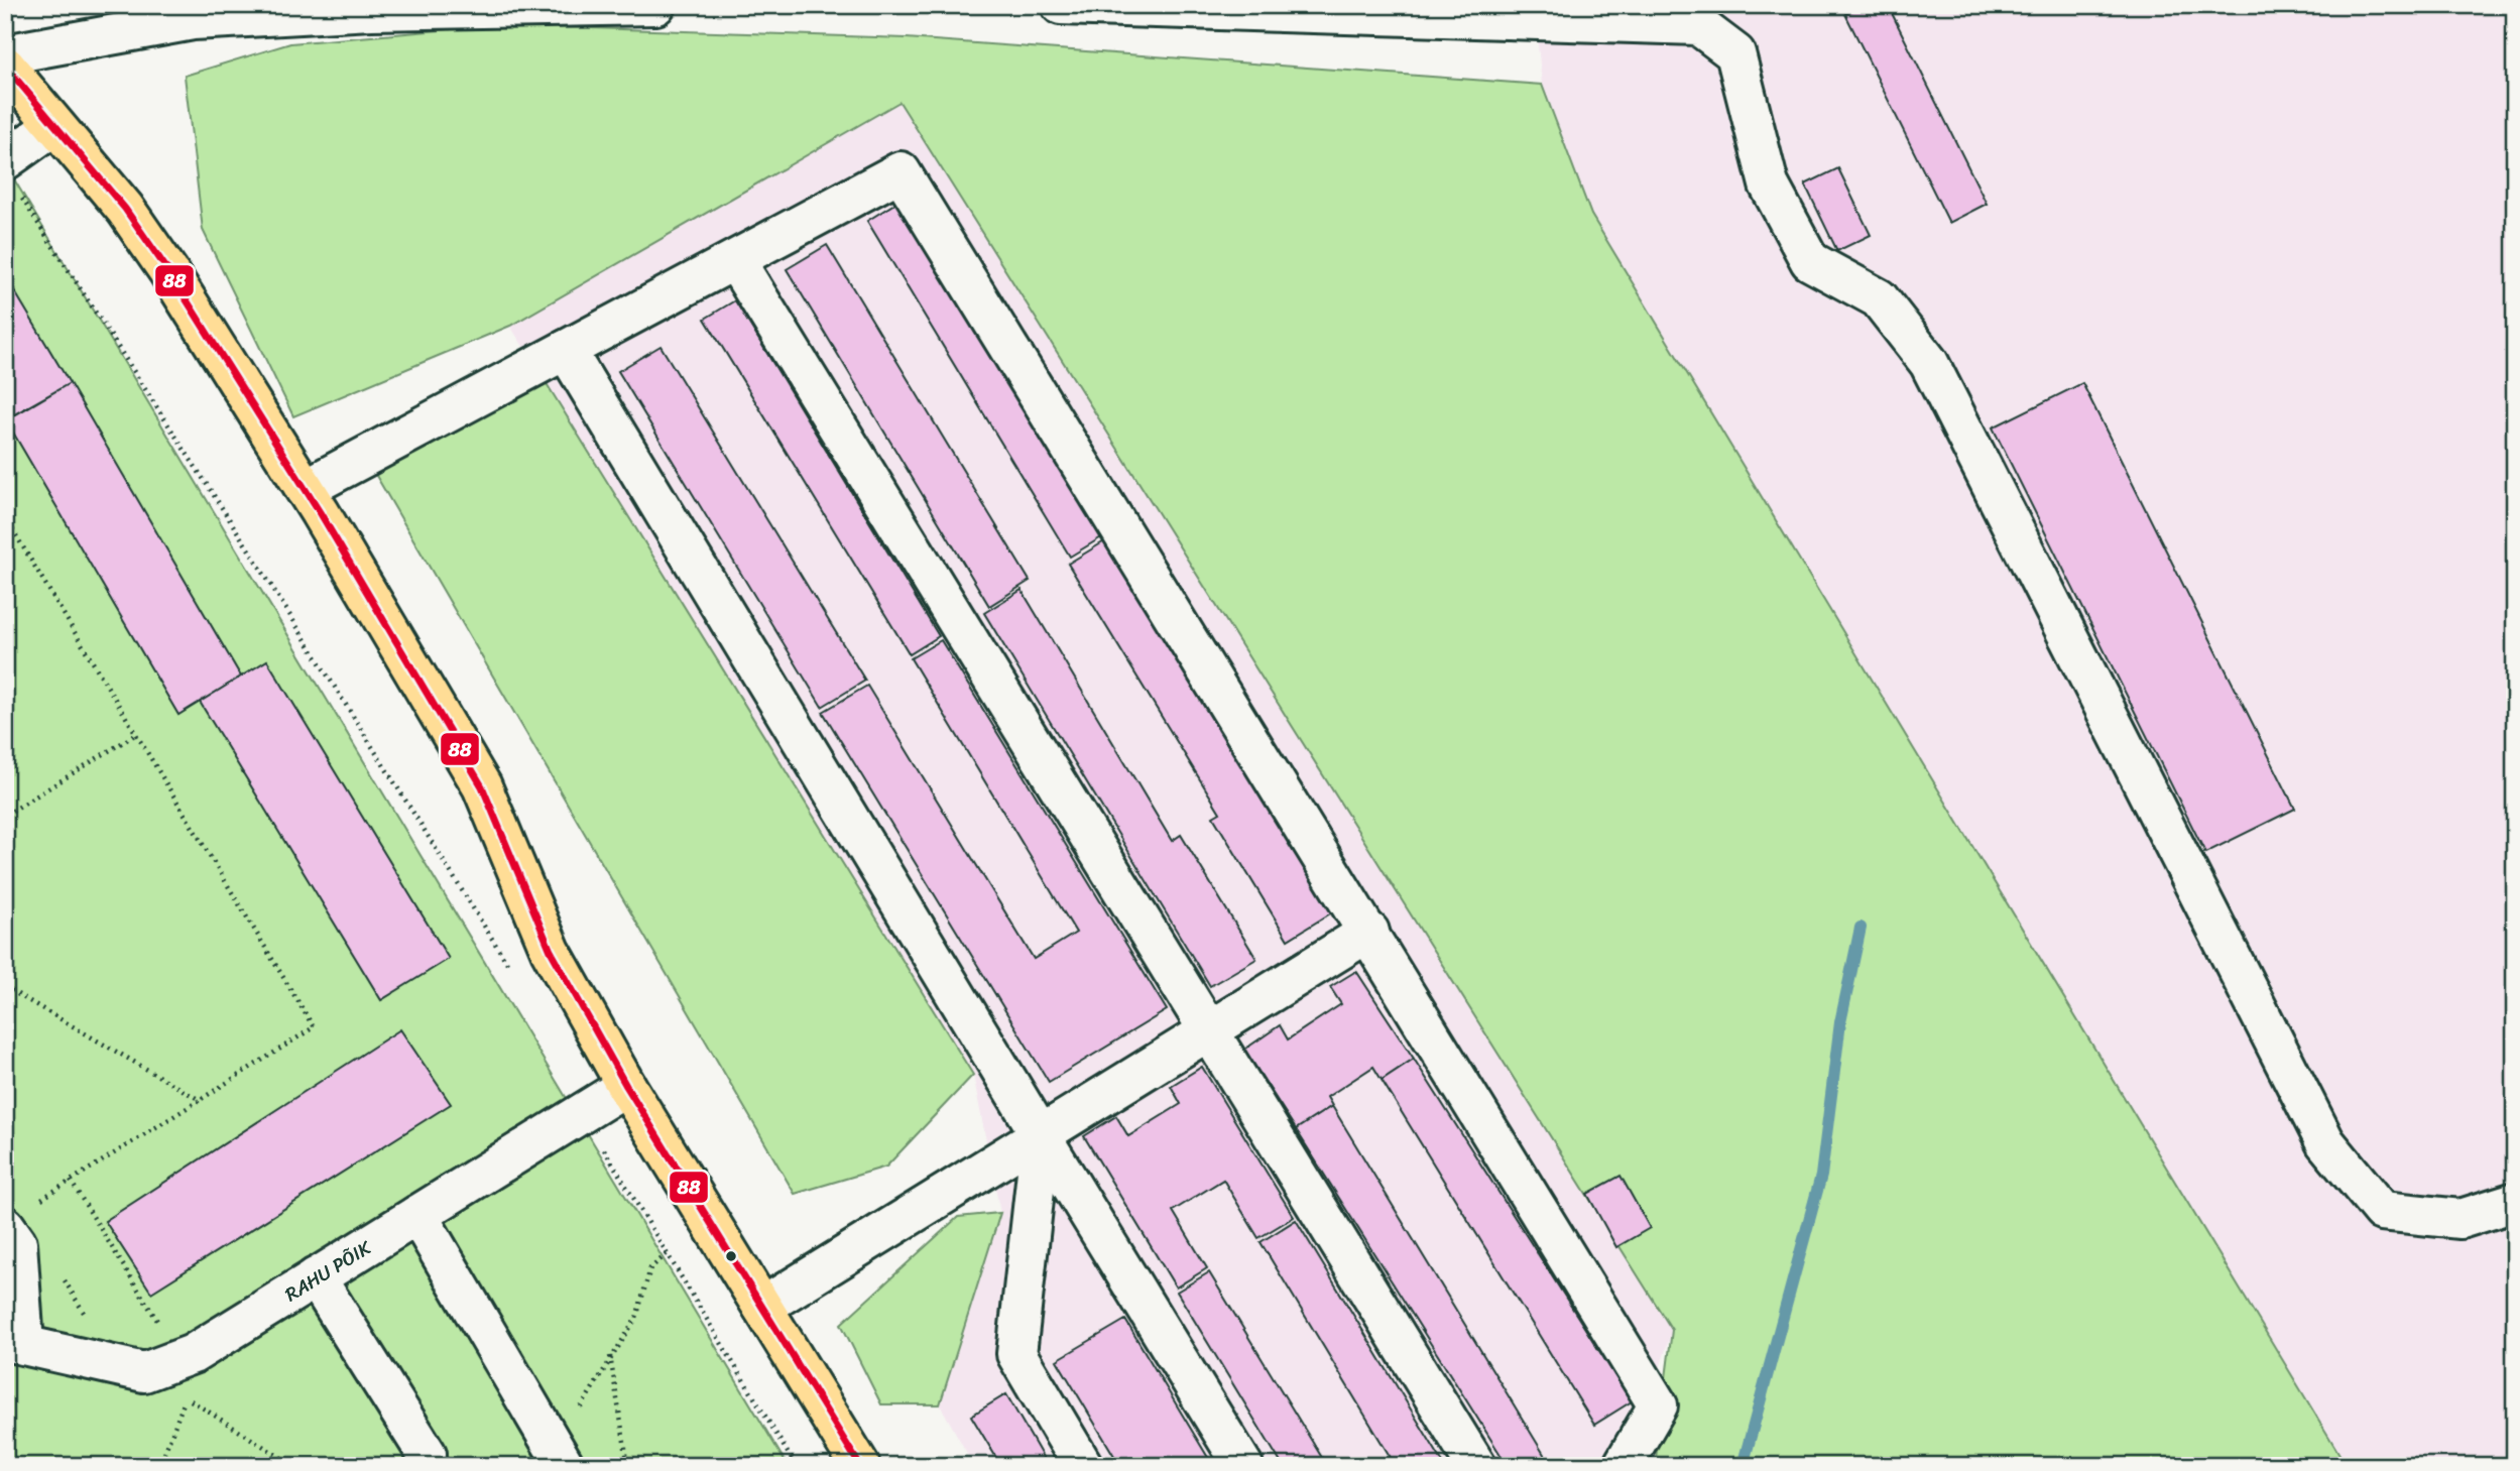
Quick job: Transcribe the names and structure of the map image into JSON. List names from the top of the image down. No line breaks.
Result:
{"streets":{"street":["RAHU PÕIK"]},"lines":["transit line 88"]}
